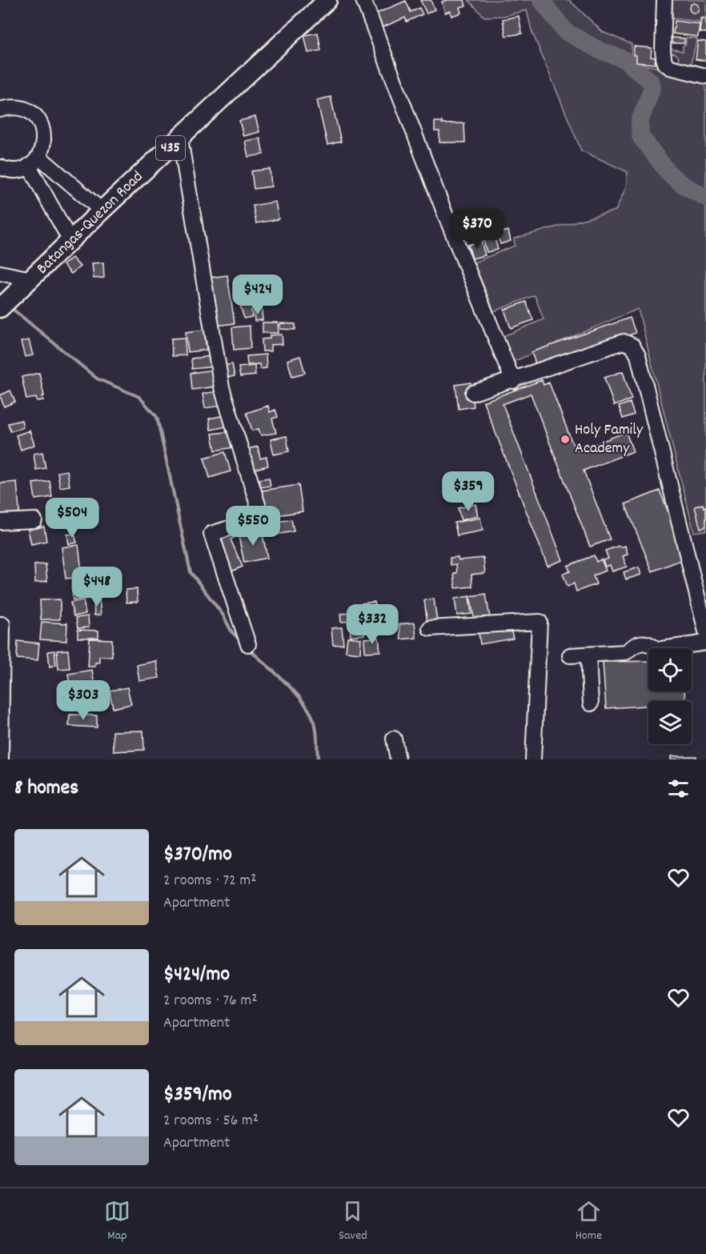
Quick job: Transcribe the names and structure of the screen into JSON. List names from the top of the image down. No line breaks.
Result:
{"streets":{"main road":["435","Batangas-Quezon Road"]},"places":["Holy Family Academy"],"page":{"price":["$370","$424","$359","$504","$550","$448","$332","$303"],"heading":"8 homes","list":[{"name":"$370/mo","note":"2 rooms · 72 m² · Apartment"},{"name":"$424/mo","note":"2 rooms · 76 m² · Apartment"},{"name":"$359/mo","note":"2 rooms · 56 m² · Apartment"}],"tabs":["Map","Saved","Home"]}}
